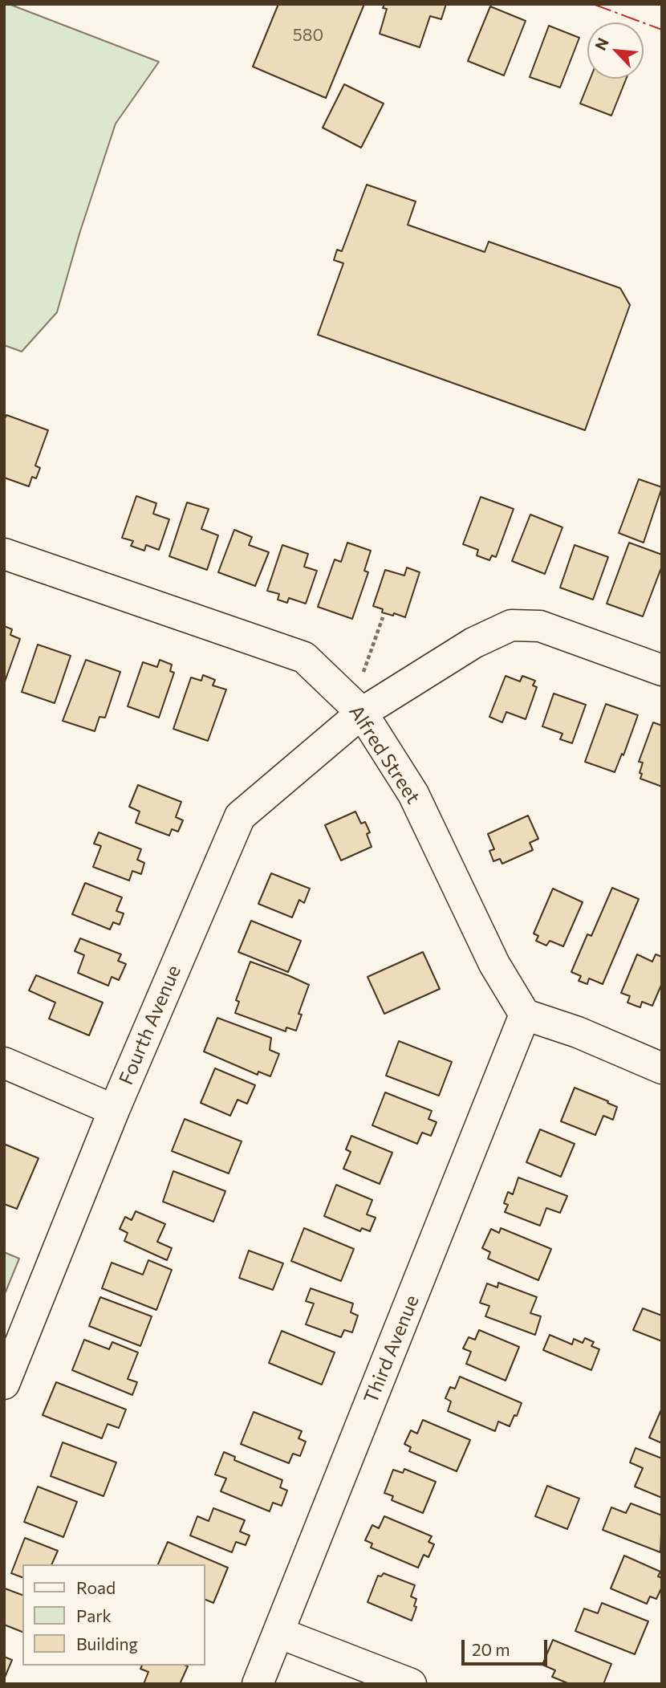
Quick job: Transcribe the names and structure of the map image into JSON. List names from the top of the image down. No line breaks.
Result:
{"streets":{"street":["Alfred Street","Fourth Avenue","Third Avenue"]},"crossings":[["Alfred Street","Fourth Avenue"],["Alfred Street","Third Avenue"]],"house_numbers":["580"],"legend":["Road","Park","Building"],"scale_bar":"20 m","north":"top left"}
